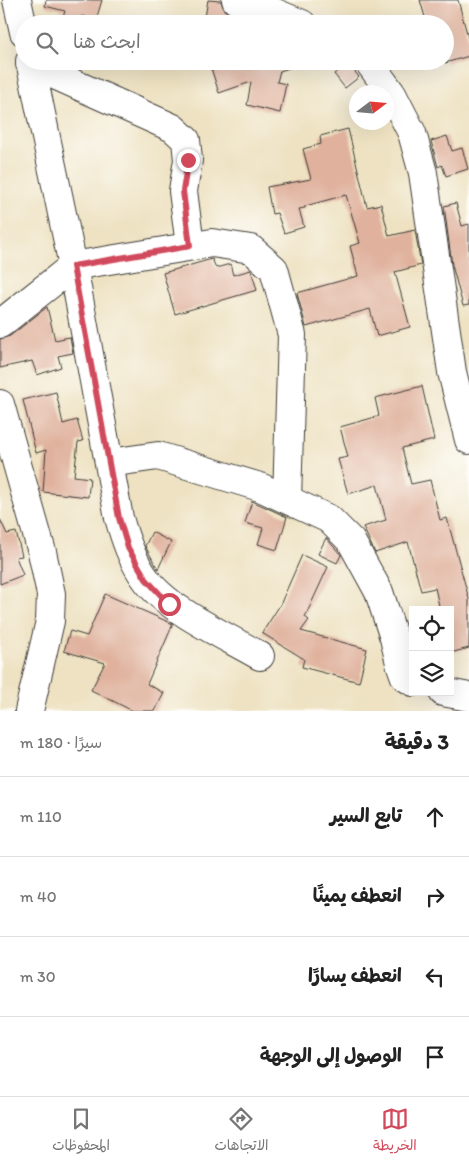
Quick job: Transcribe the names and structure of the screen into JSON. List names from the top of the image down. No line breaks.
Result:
{"north":"right","page":{"search":"ابحث هنا","heading":["3 دقيقة","سيرًا · 180 m"],"list":[["تابع السير","110 m"],["انعطف يمينًا","40 m"],["انعطف يسارًا","30 m"],"الوصول إلى الوجهة"],"nav":["الخريطة","الاتجاهات","المحفوظات"]}}
